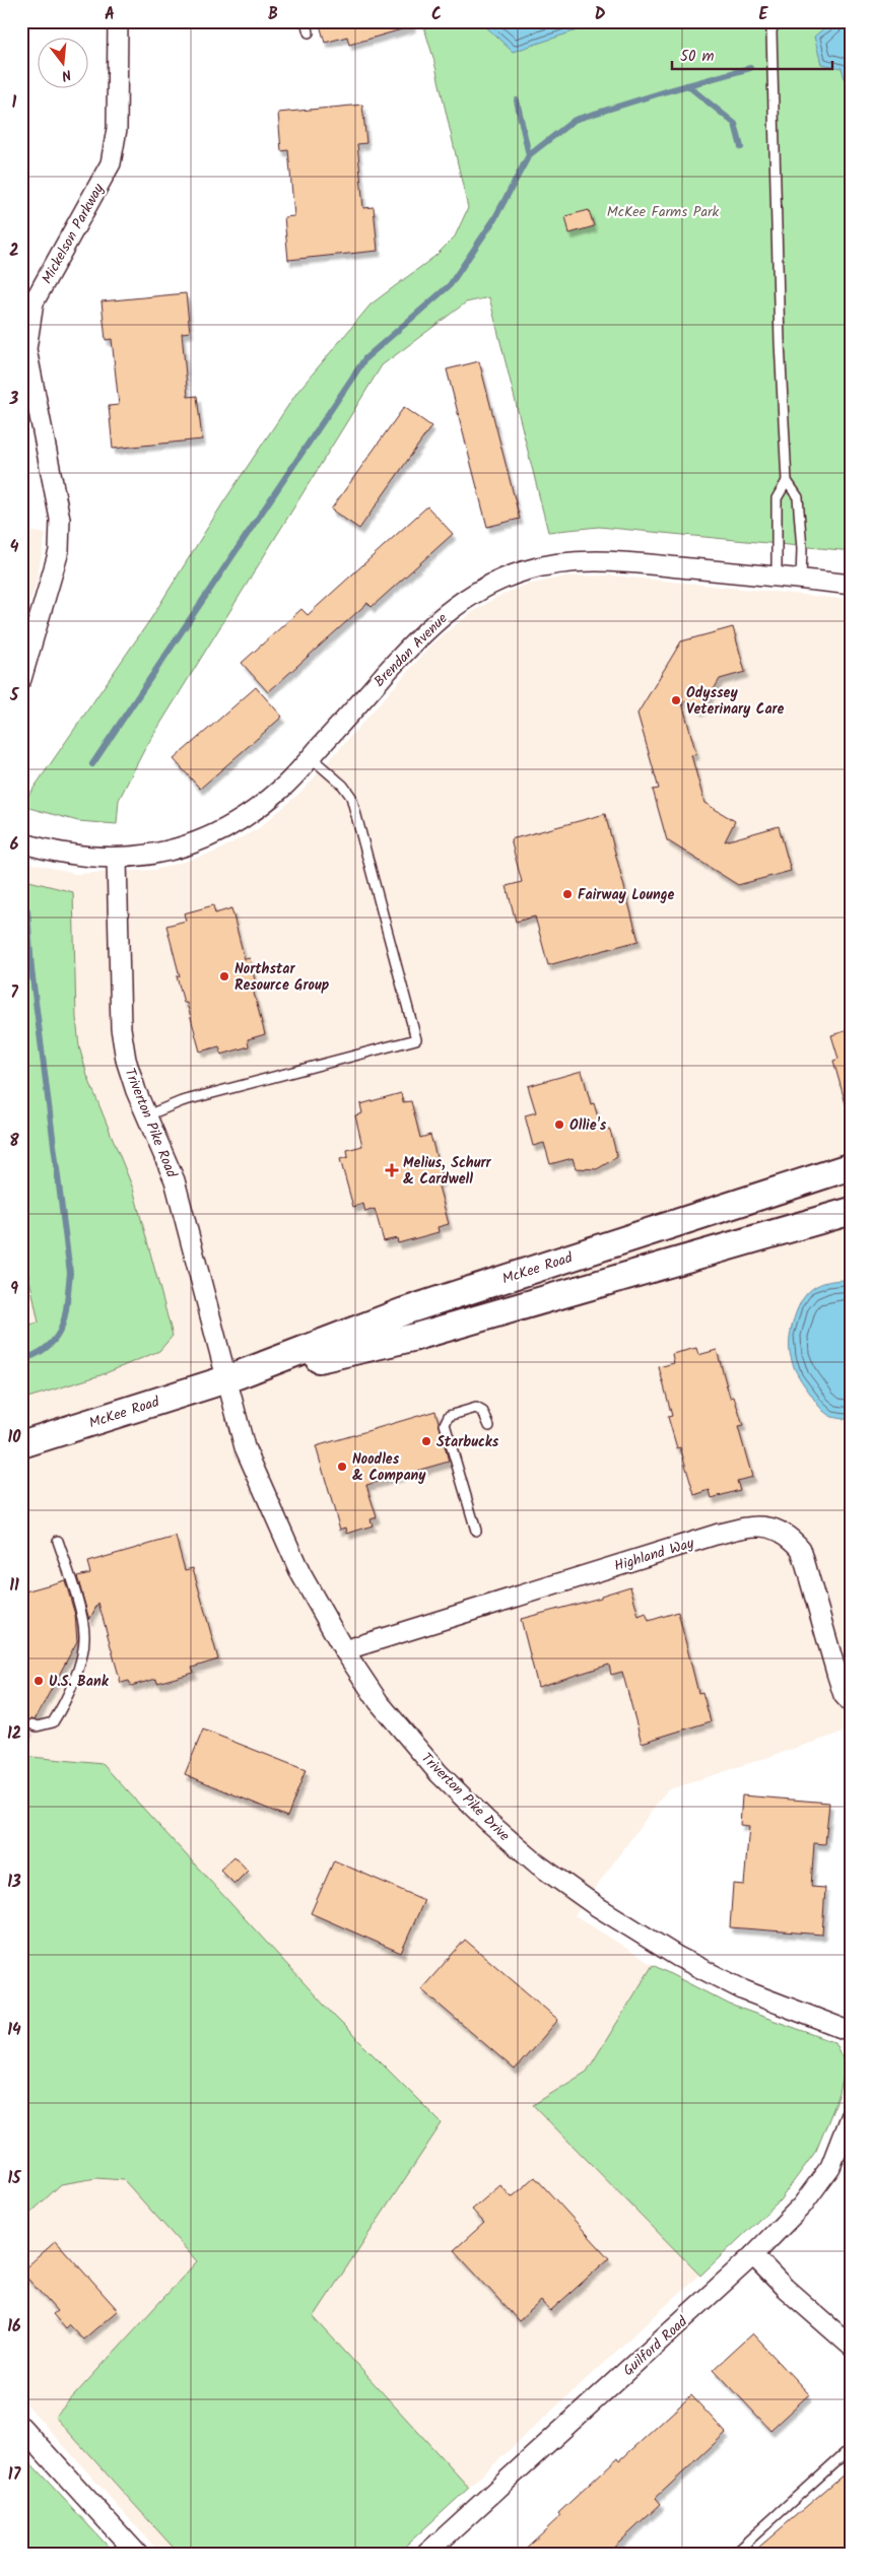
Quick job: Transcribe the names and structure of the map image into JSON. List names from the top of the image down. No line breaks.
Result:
{"streets":{"main road":["McKee Road"],"street":["Mickelson Parkway","Brendan Avenue","Triverton Pike Road","Highland Way","Triverton Pike Drive","Guilford Road"]},"crossings":[["Brendan Avenue","Triverton Pike Road"],["Triverton Pike Road","McKee Road"],["Triverton Pike Road","Triverton Pike Drive"],["McKee Road","Triverton Pike Drive"],["Highland Way","Triverton Pike Drive"]],"parks":["McKee Farms Park"],"places":{"other":["Odyssey Veterinary Care","Fairway Lounge","Northstar Resource Group","Ollie's","Starbucks","Noodles & Company","U.S. Bank"],"health":["Melius, Schurr & Cardwell"]},"scale_bar":"50 m","north":"bottom","grid":{"columns":["A","B","C","D","E"],"rows":["1","2","3","4","5","6","7","8","9","10","11","12","13","14","15","16","17"]}}
